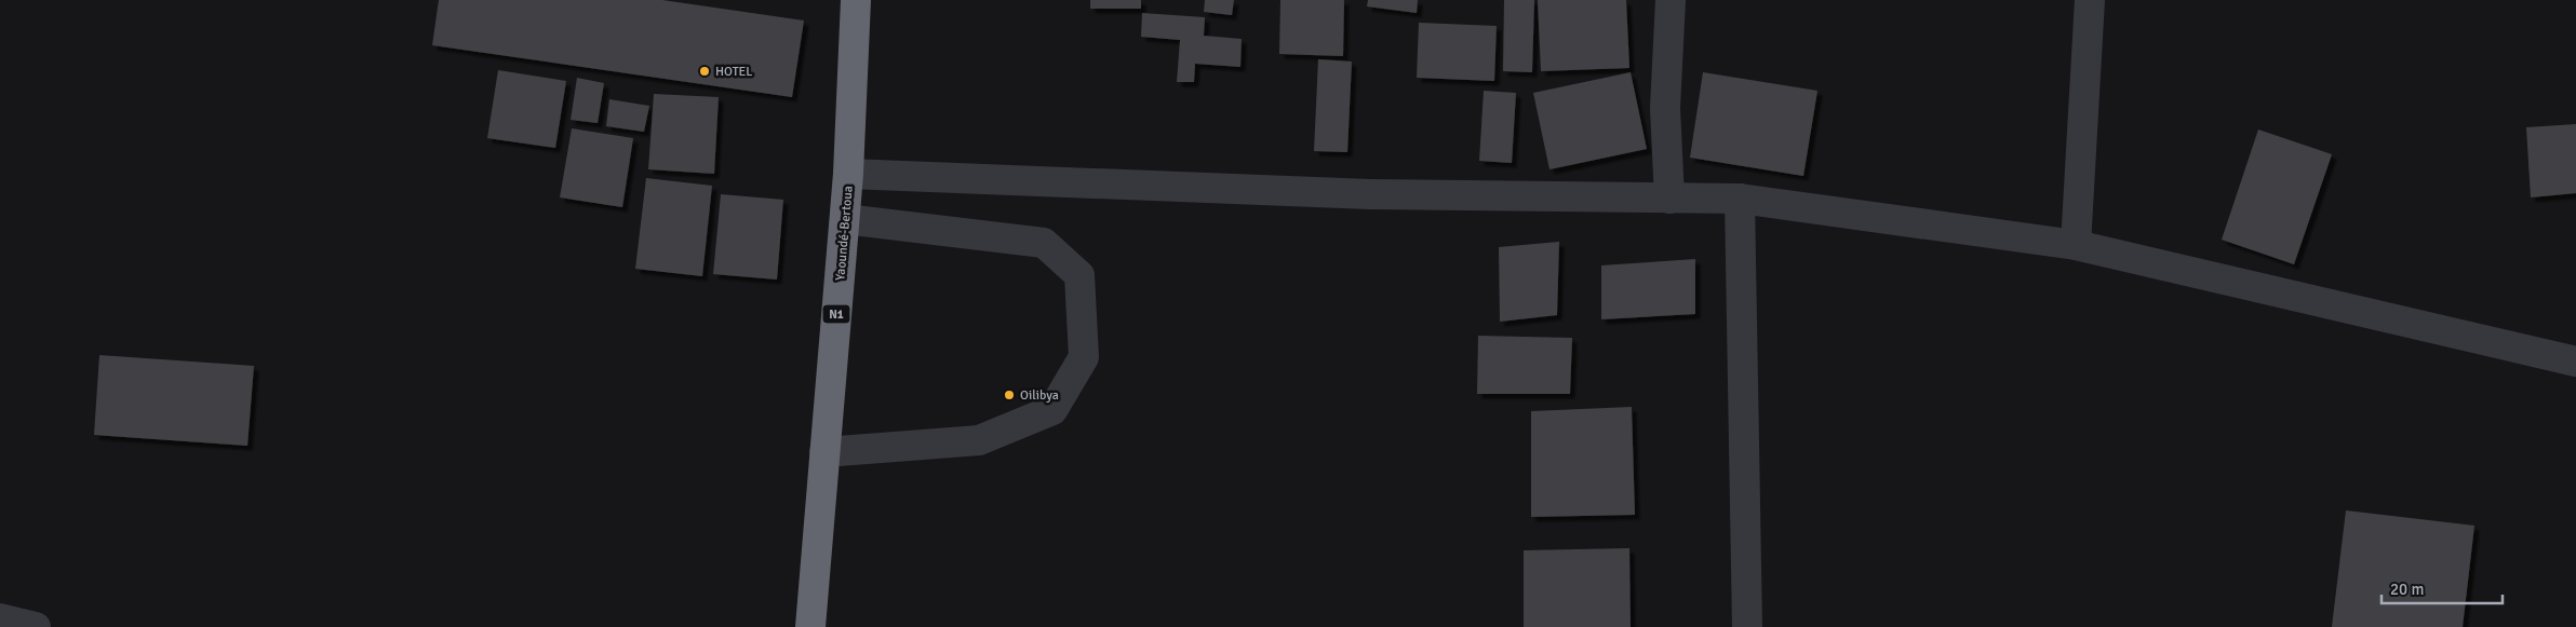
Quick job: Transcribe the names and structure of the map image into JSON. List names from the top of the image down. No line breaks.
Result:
{"streets":{"highway":["Yaoundé-Bertoua","N1"]},"places":["HOTEL","Oilibya"],"scale_bar":"20 m"}
